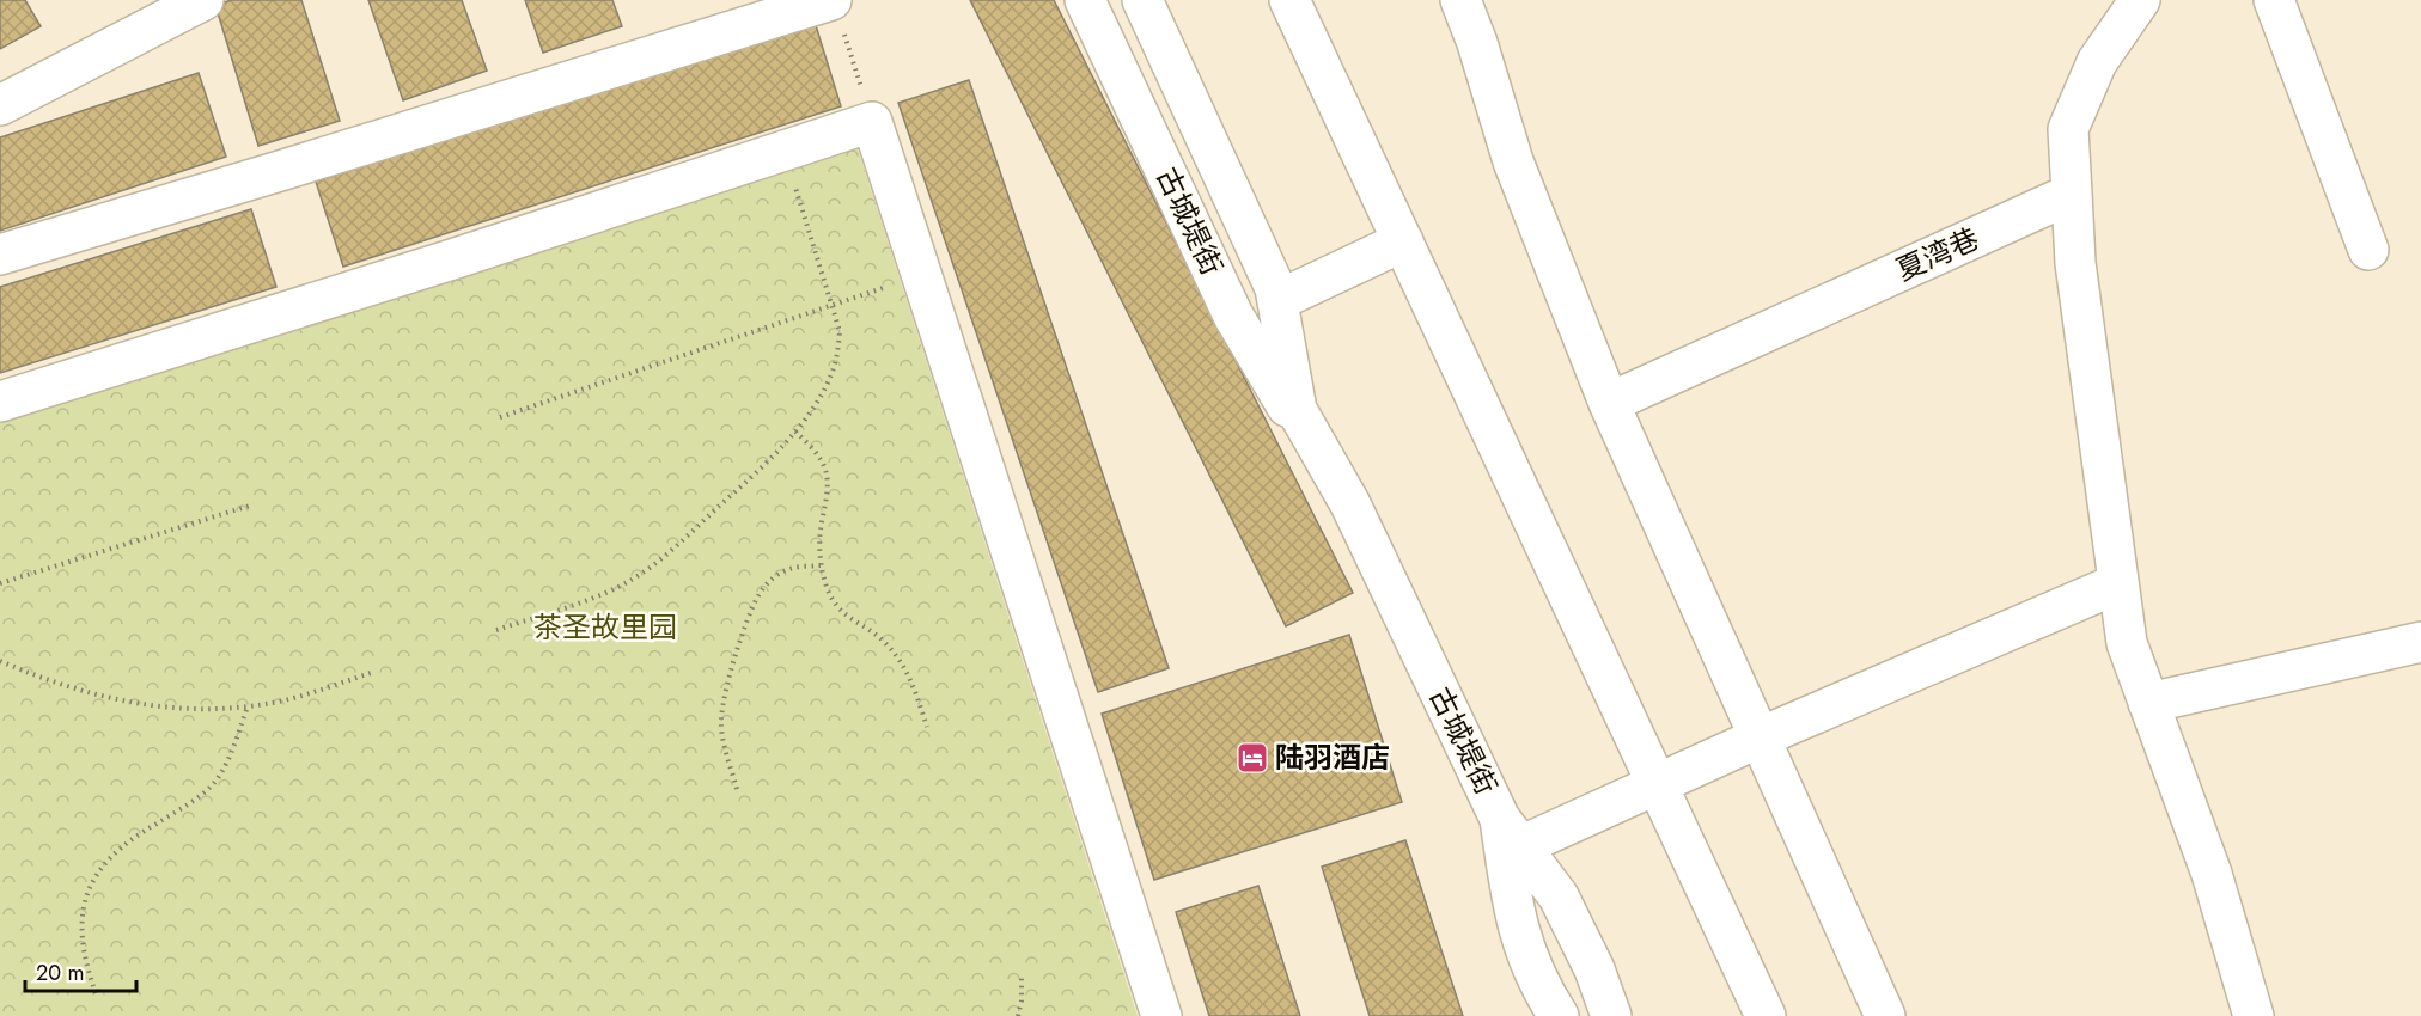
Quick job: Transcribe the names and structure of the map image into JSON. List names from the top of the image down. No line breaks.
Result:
{"streets":{"lane":["古城堤街","夏湾巷"]},"parks":["茶圣故里园"],"places":{"hotel":["陆羽酒店"]},"scale_bar":"20 m"}
